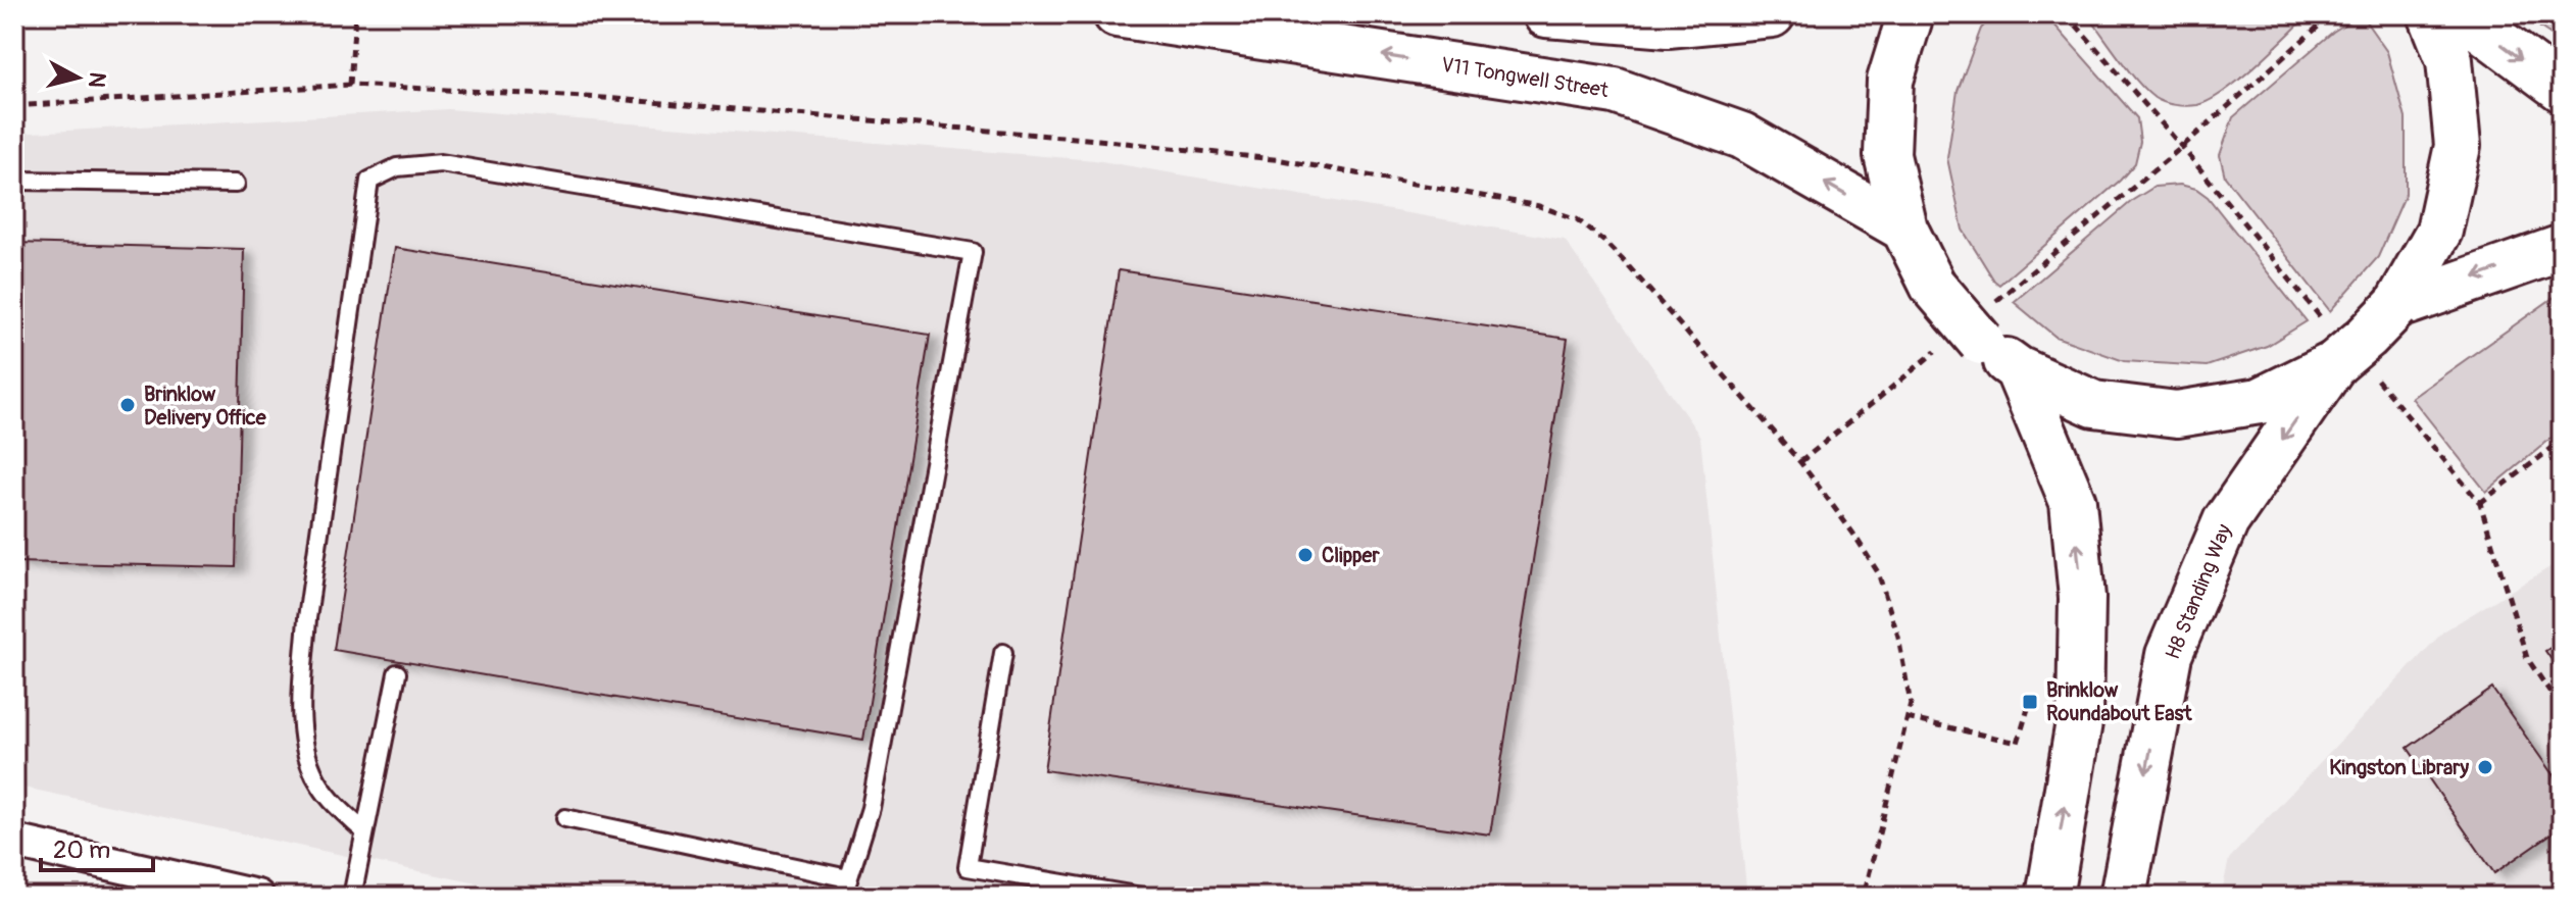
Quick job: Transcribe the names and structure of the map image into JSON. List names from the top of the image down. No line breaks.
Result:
{"streets":{"highway":["V11 Tongwell Street","H8 Standing Way"]},"one_way":["V11 Tongwell Street","H8 Standing Way"],"places":{"other":["Brinklow Delivery Office","Clipper","Kingston Library"],"transit":["Brinklow Roundabout East"]},"scale_bar":"20 m","north":"right"}
